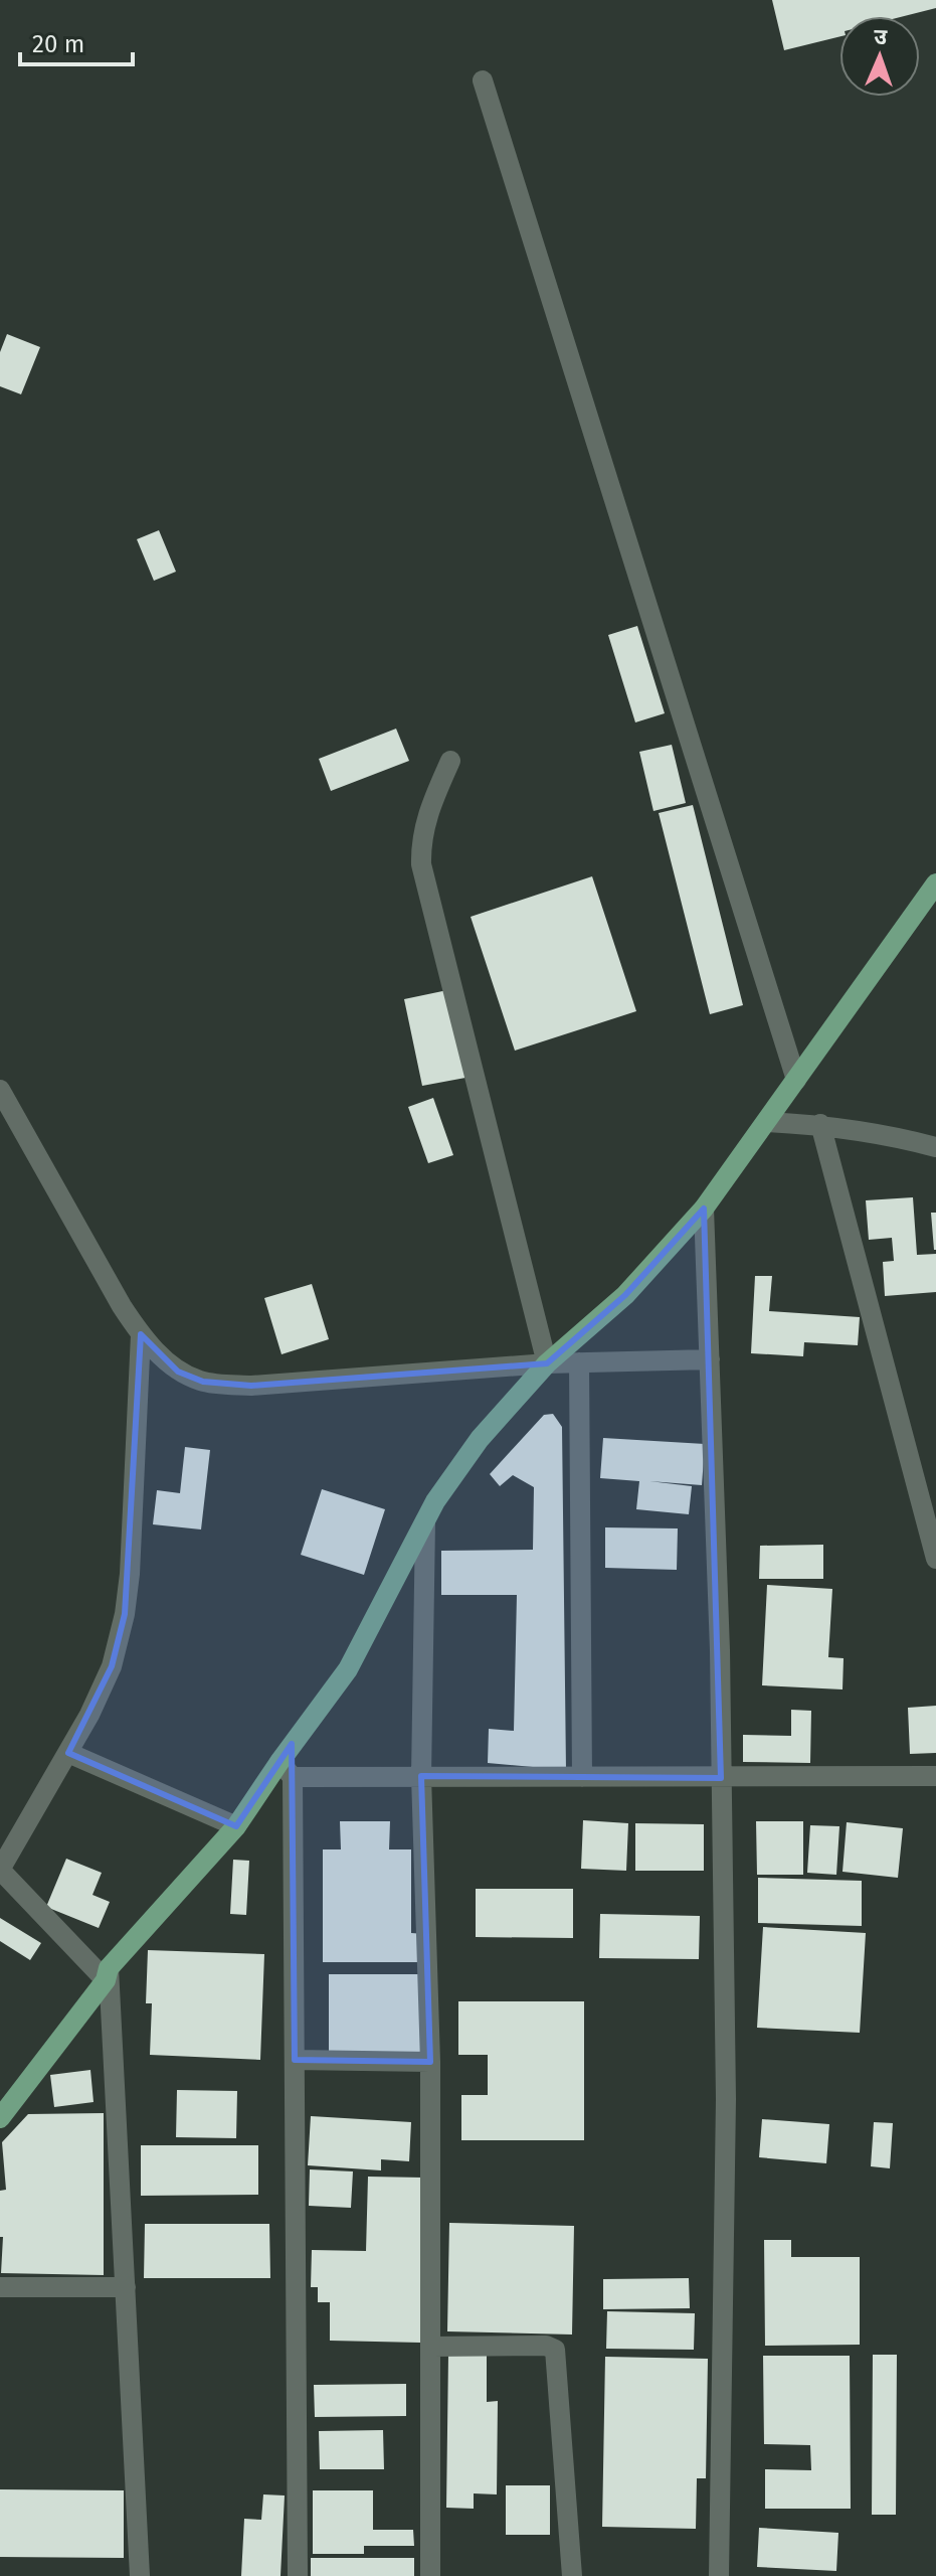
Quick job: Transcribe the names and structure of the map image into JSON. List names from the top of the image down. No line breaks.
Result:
{"scale_bar":"20 m","north":"top"}
